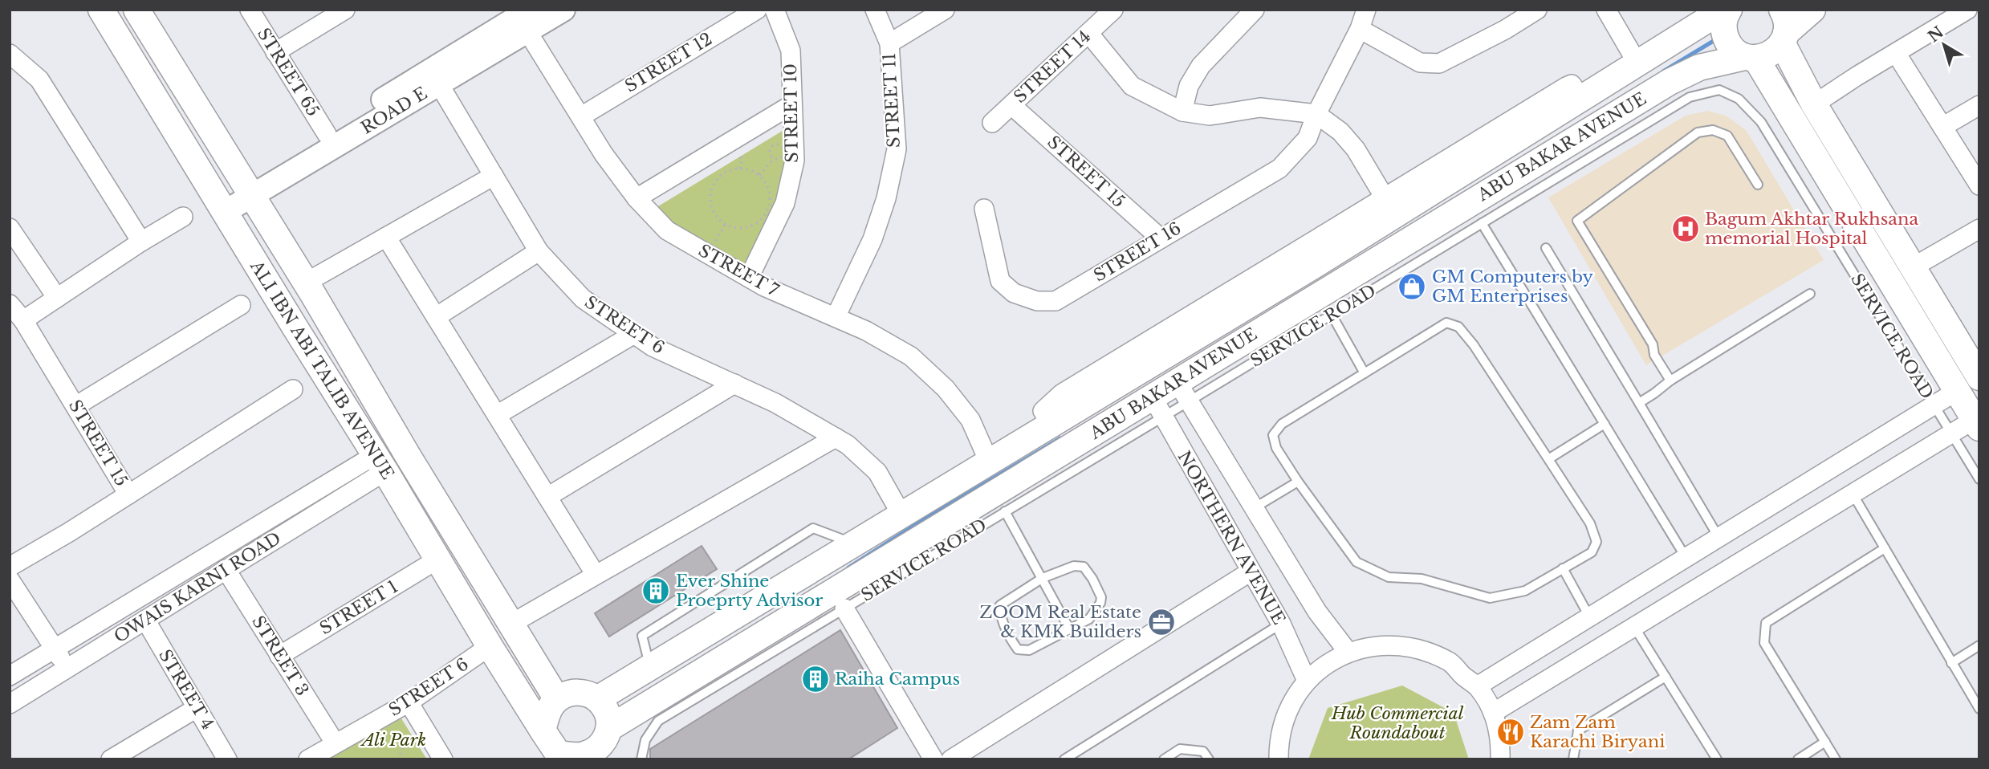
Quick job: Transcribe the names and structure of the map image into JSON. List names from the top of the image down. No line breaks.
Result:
{"streets":{"main road":["ABU BAKAR AVENUE","ALI IBN ABI TALIB AVENUE"],"street":["STREET 12","STREET 14","STREET 65","STREET 11","ROAD E","STREET 10","STREET 15","STREET 16","STREET 7","STREET 6","NORTHERN AVENUE","OWAIS KARNI ROAD","STREET 1","STREET 3","STREET 4"],"lane":["SERVICE ROAD"]},"crossings":[["STREET 12","STREET 7"],["STREET 14","STREET 15"],["STREET 65","ROAD E"],["STREET 11","STREET 7"],["ROAD E","STREET 7"],["ROAD E","STREET 6"],["ROAD E","ALI IBN ABI TALIB AVENUE"],["STREET 10","STREET 7"],["ABU BAKAR AVENUE","STREET 7"],["ABU BAKAR AVENUE","STREET 6"],["ABU BAKAR AVENUE","SERVICE ROAD"],["ABU BAKAR AVENUE","ALI IBN ABI TALIB AVENUE"],["ABU BAKAR AVENUE","NORTHERN AVENUE"],["STREET 15","STREET 16"],["STREET 6","ALI IBN ABI TALIB AVENUE"],["STREET 6","STREET 3"],["SERVICE ROAD","NORTHERN AVENUE"],["ALI IBN ABI TALIB AVENUE","OWAIS KARNI ROAD"],["ALI IBN ABI TALIB AVENUE","STREET 1"],["OWAIS KARNI ROAD","STREET 3"],["OWAIS KARNI ROAD","STREET 4"],["STREET 1","STREET 3"]],"parks":["Hub Commercial Roundabout","Ali Park"],"places":{"hospital":["Bagum Akhtar Rukhsana memorial Hospital"],"shop":["GM Computers by GM Enterprises"],"building":["Ever Shine Proeprty Advisor","Raiha Campus"],"office":["ZOOM Real Estate & KMK Builders"],"restaurant":["Zam Zam Karachi Biryani"]},"north":"top left"}
